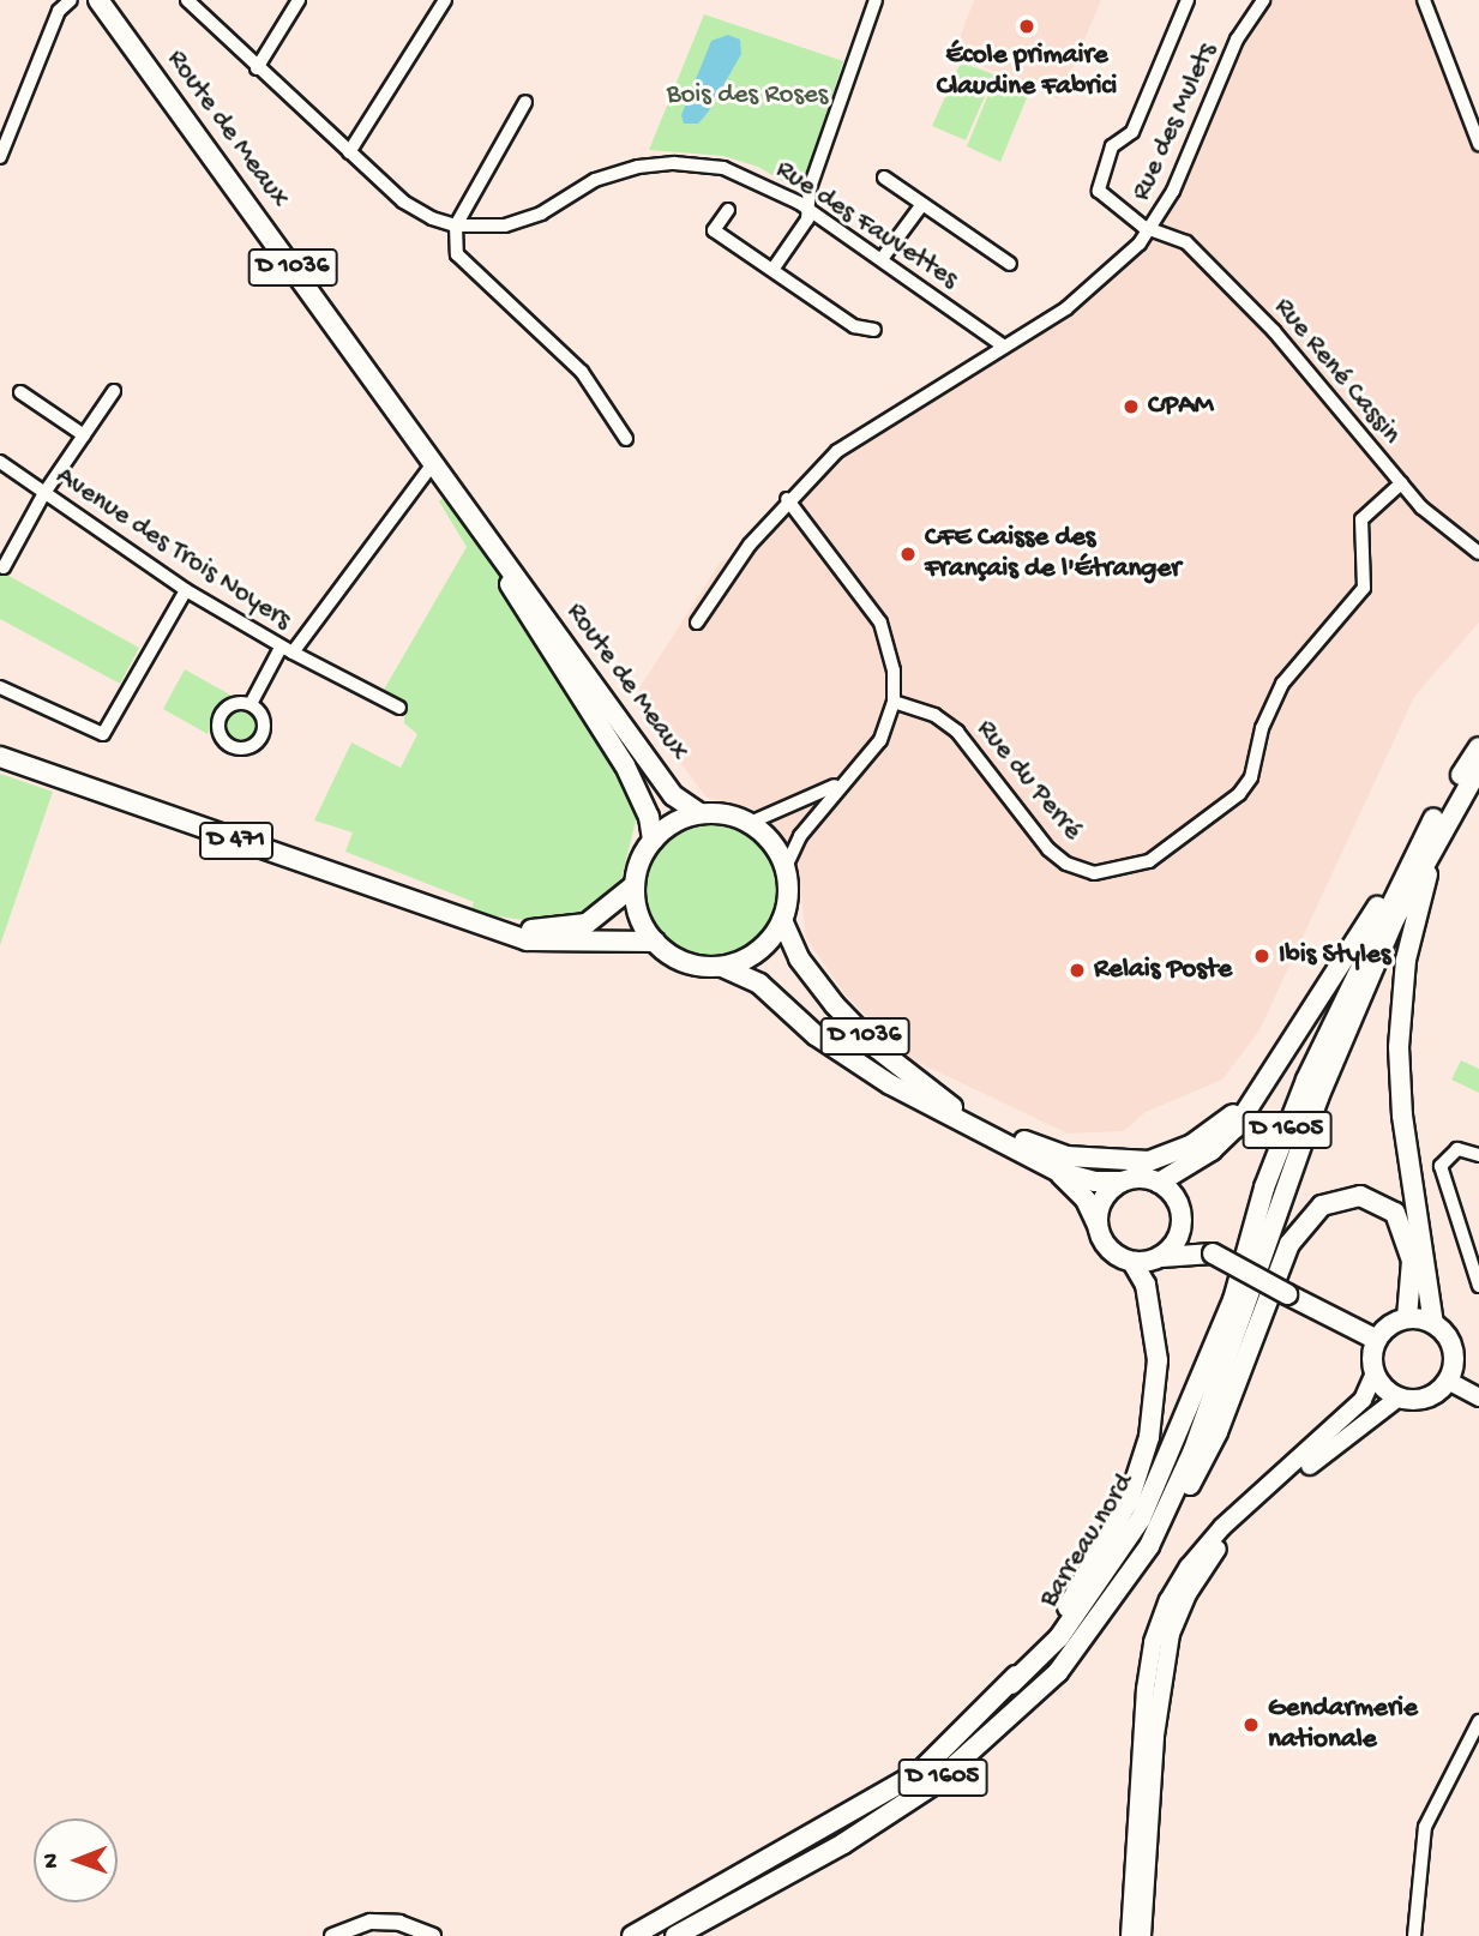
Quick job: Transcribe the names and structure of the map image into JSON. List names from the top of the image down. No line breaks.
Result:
{"streets":{"main road":["Route de Meaux","D 1036","D 471","D 1605","Barreau nord"],"street":["Rue des Mulets","Rue des Fauvettes","Rue René Cassin","Avenue des Trois Noyers","Rue du Perré"]},"crossings":[["Rue des Mulets","Rue des Fauvettes"],["Rue des Mulets","Rue René Cassin"],["Route de Meaux","D 1036"],["Route de Meaux","Avenue des Trois Noyers"],["Route de Meaux","D 471"],["D 1036","D 471"],["Rue René Cassin","Rue du Perré"],["D 1605","Barreau nord"]],"parks":["Bois des Roses"],"places":["École primaire Claudine Fabrici","CPAM","CFE Caisse des Français de l'Étranger","Ibis Styles","Relais Poste","Gendarmerie nationale"],"north":"left"}
